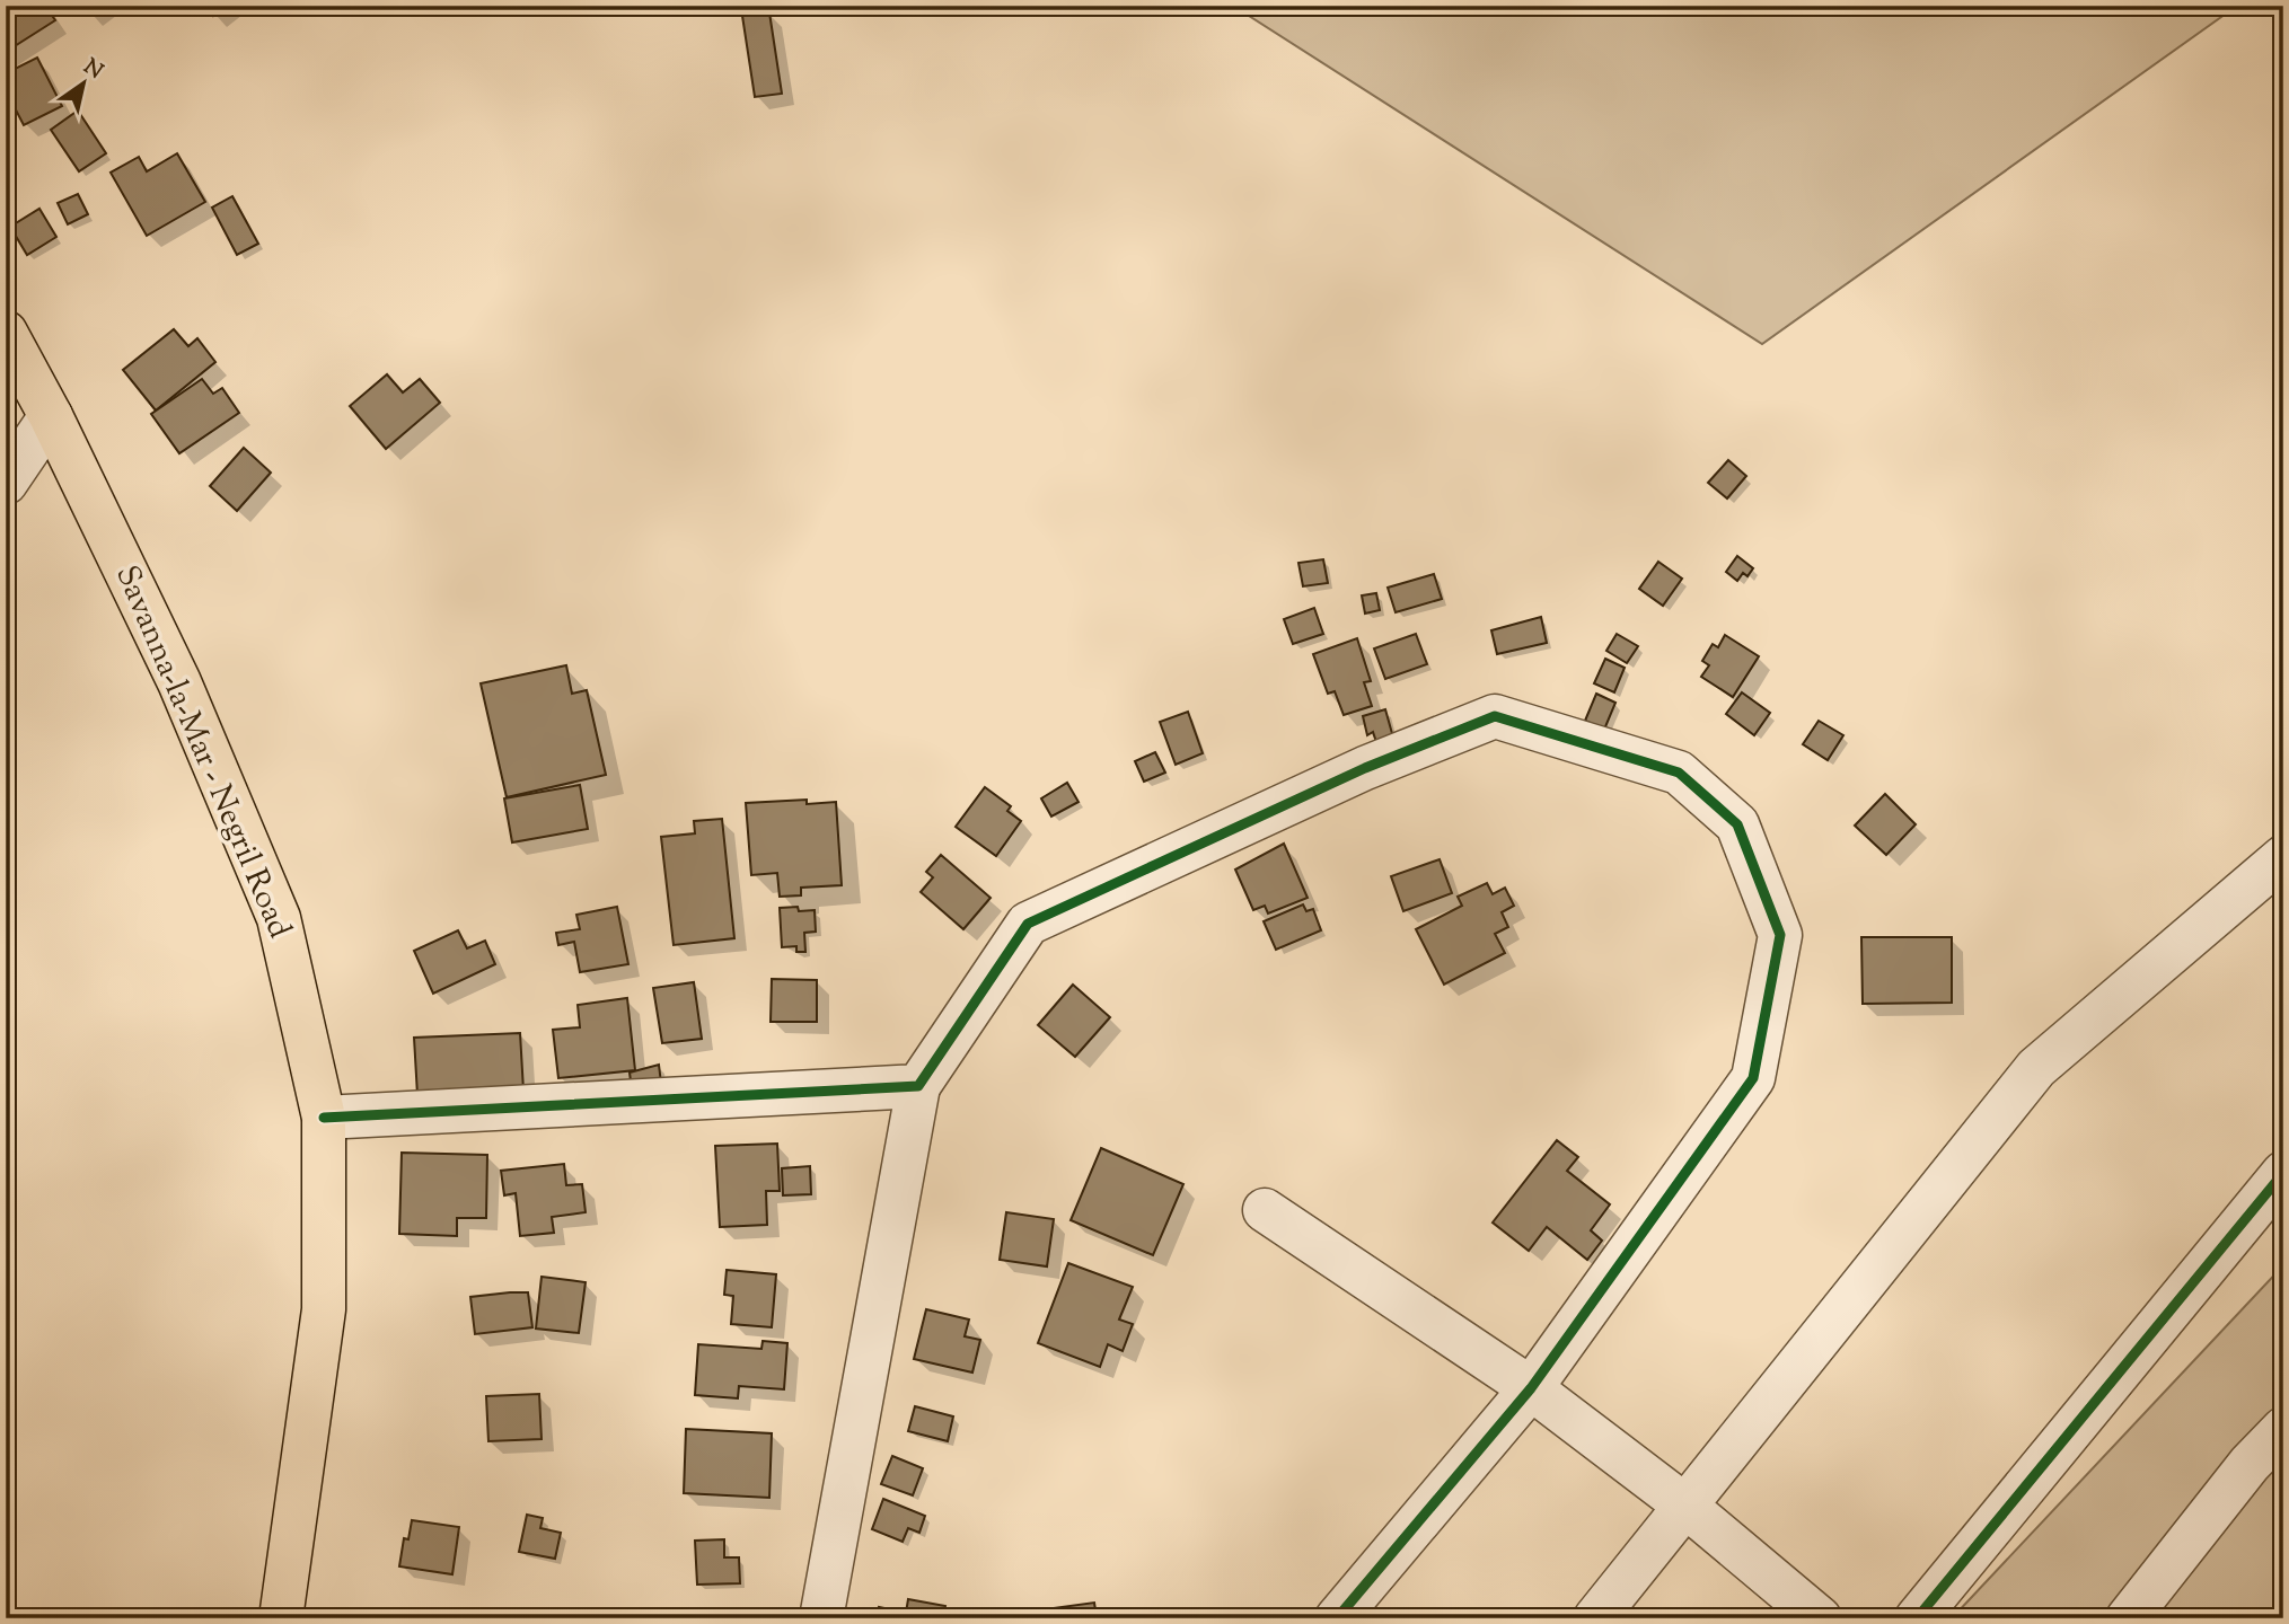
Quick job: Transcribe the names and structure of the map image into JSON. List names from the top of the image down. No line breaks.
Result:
{"streets":{"main road":["Savanna-la-Mar - Negril Road"]},"north":"top right"}
